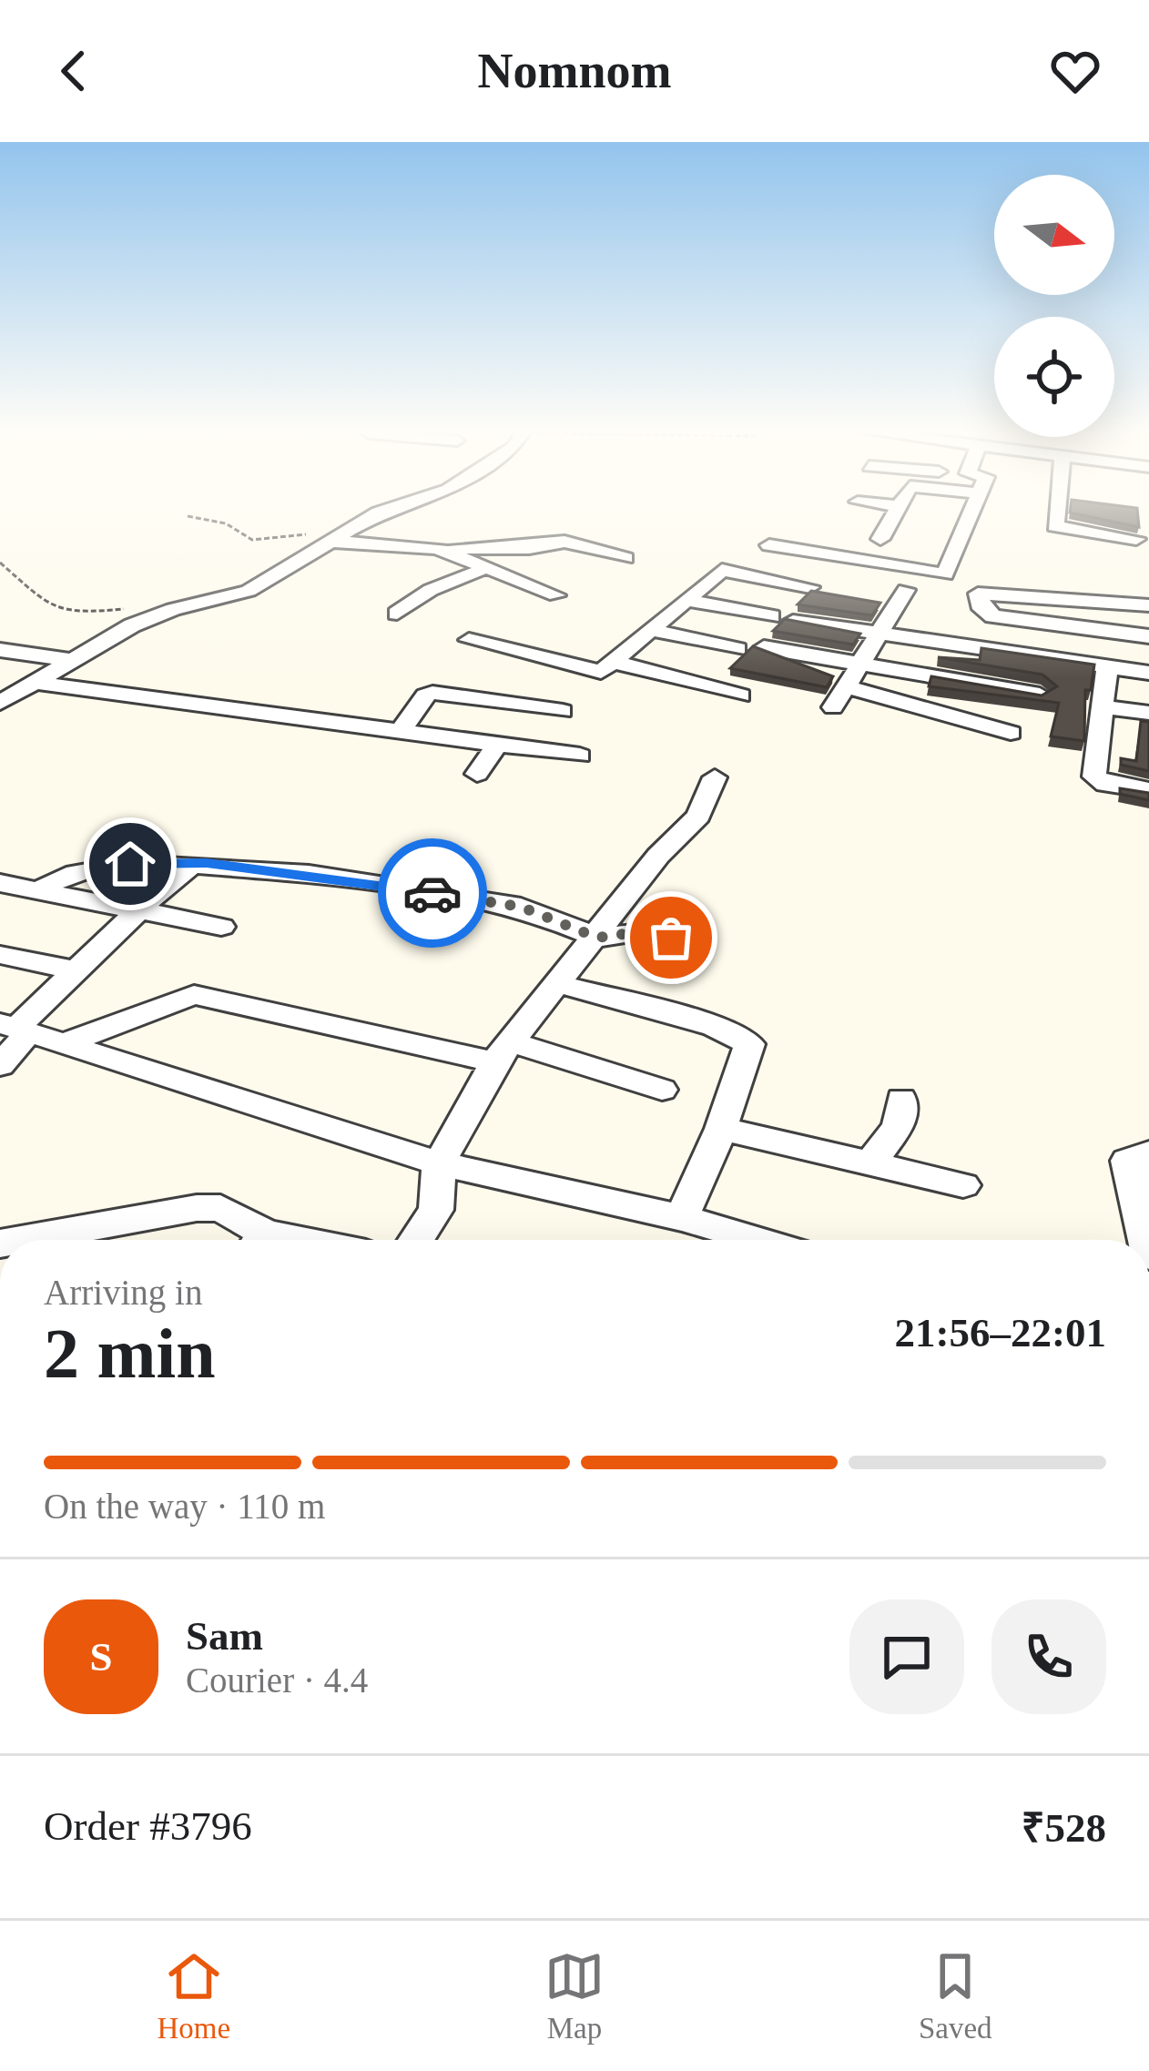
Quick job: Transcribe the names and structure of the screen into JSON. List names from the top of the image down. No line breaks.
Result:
{"north":"right","page":{"header":"Nomnom","heading":["2 min","Arriving in","21:56–22:01"],"panel":["Sam","Courier · 4.4","Order #3796","₹528"],"bar":"On the way · 110 m","round":"S","tabs":["Home","Map","Saved"]}}
